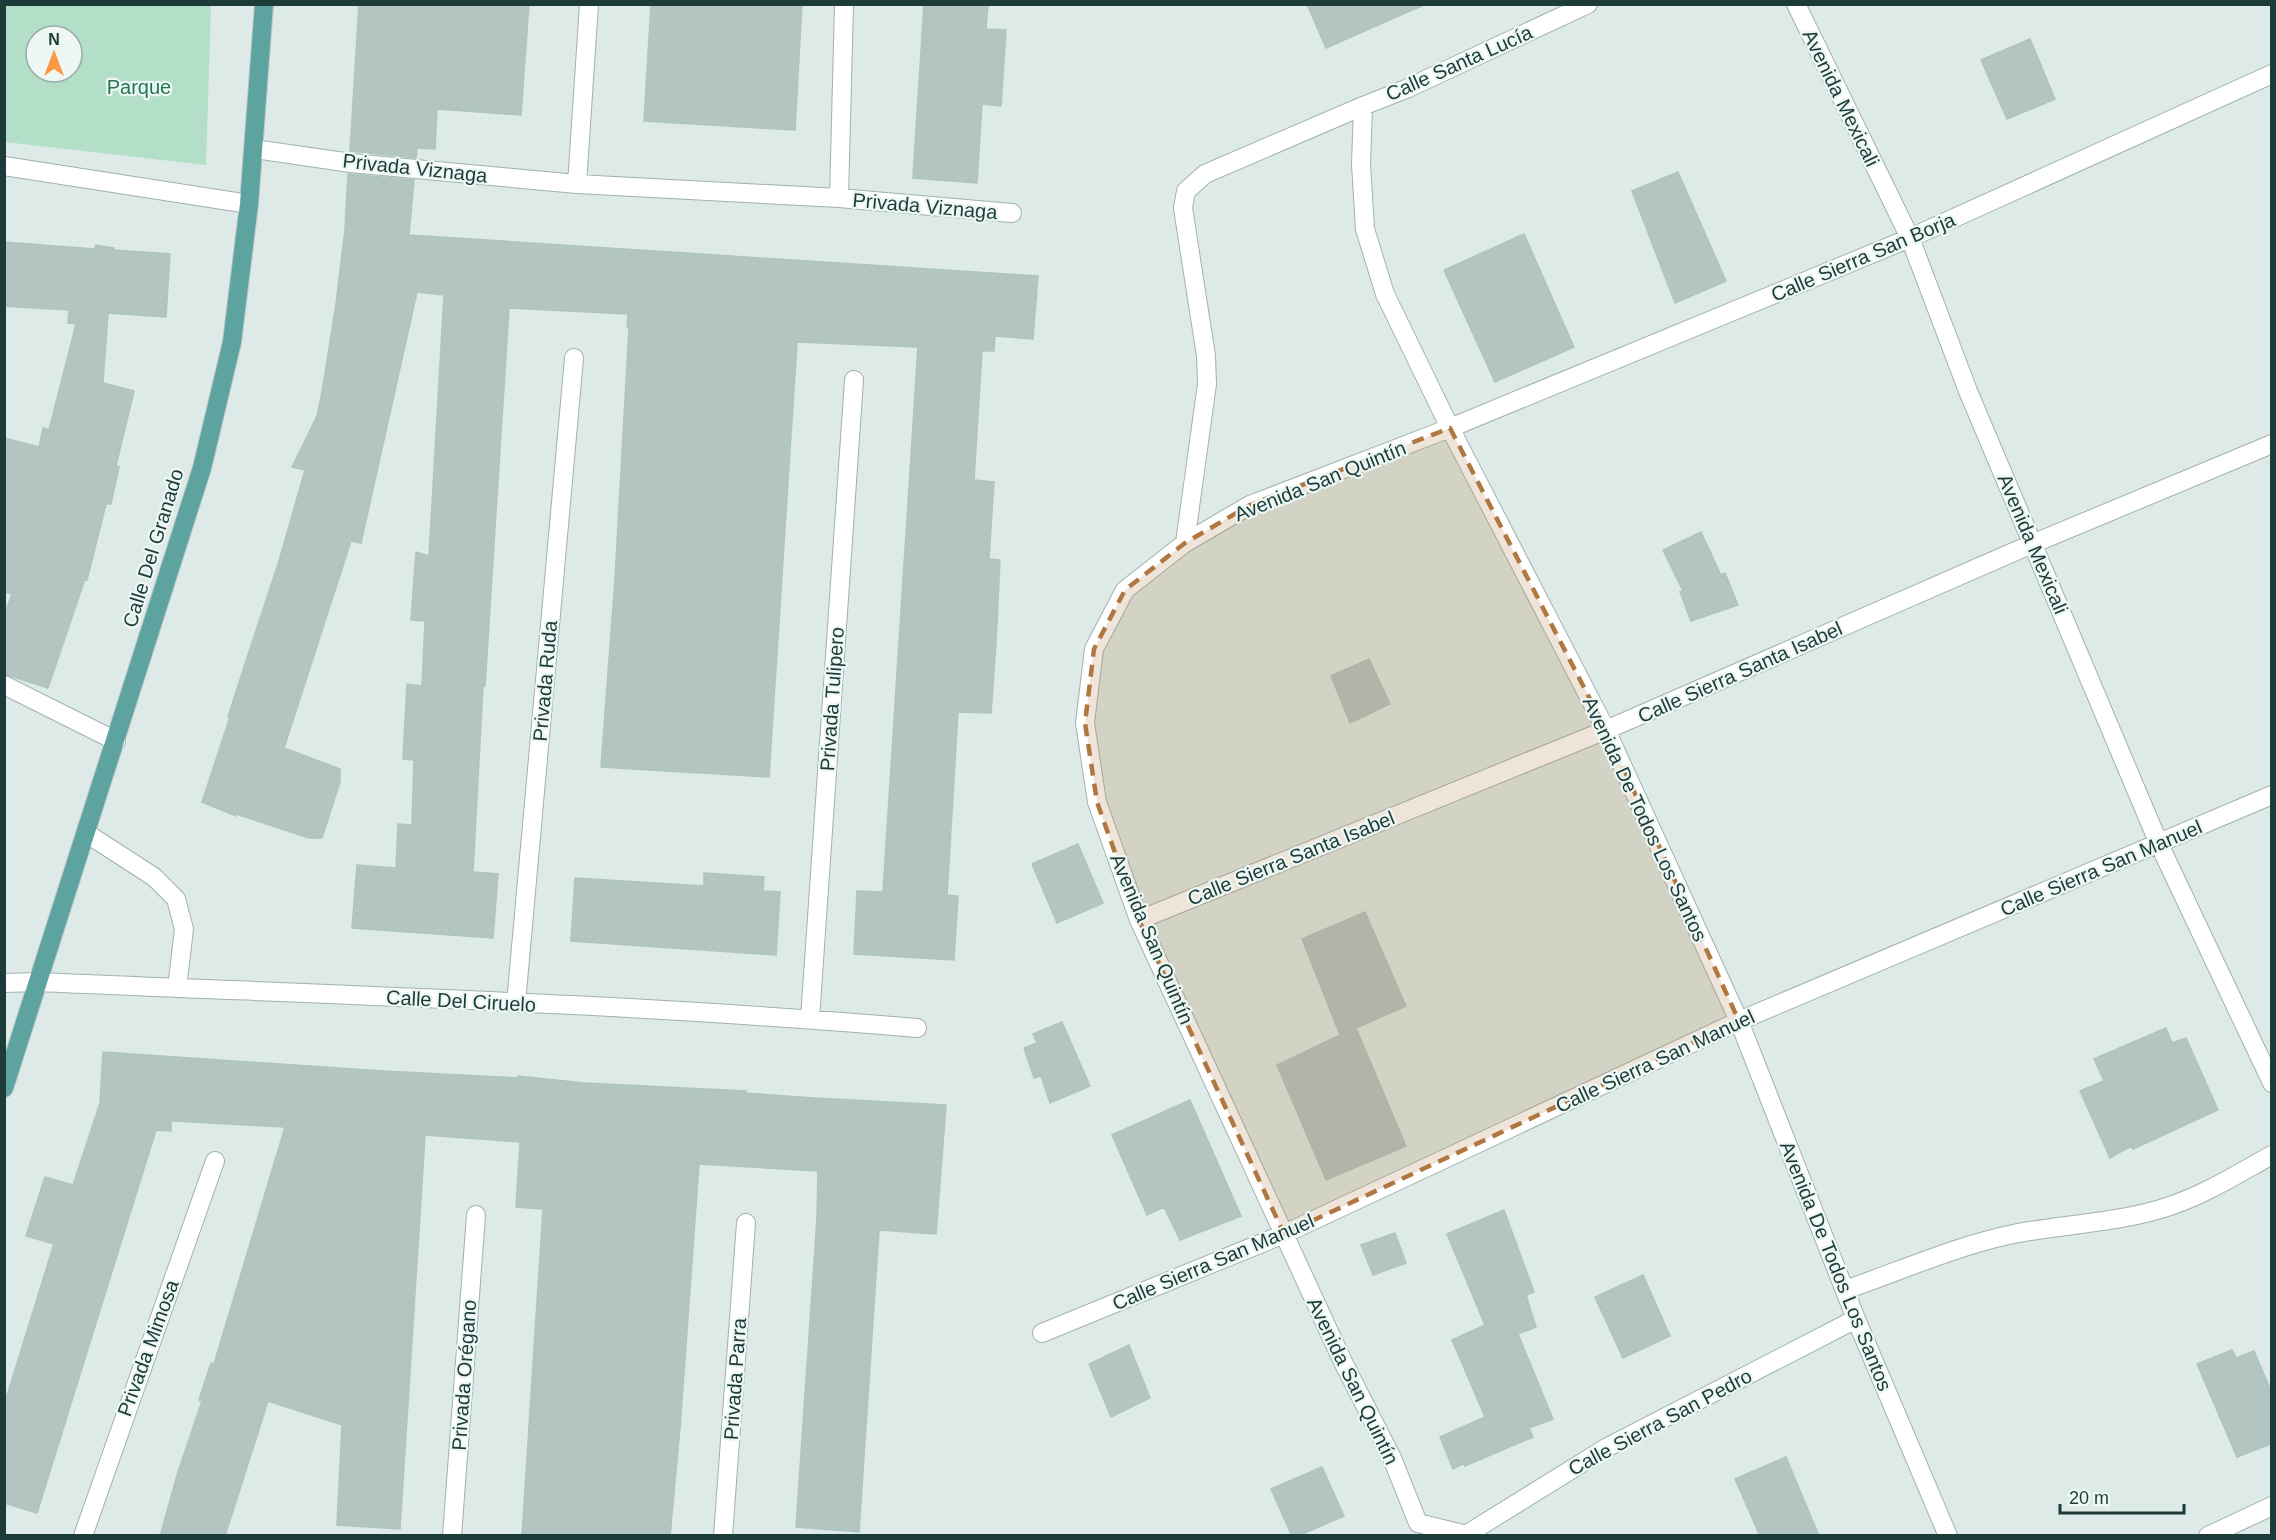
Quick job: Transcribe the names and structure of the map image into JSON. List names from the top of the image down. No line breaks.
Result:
{"streets":{"main road":["Calle Del Granado"],"street":["Calle Santa Lucía","Avenida Mexicali","Privada Viznaga","Calle Sierra San Borja","Avenida San Quintín","Calle Sierra Santa Isabel","Privada Ruda","Privada Tulipero","Avenida De Todos Los Santos","Calle Sierra San Manuel","Calle Del Ciruelo","Privada Mimosa","Privada Orégano","Privada Parra","Calle Sierra San Pedro"]},"crossings":[["Calle Santa Lucía","Avenida San Quintín"],["Calle Santa Lucía","Avenida De Todos Los Santos"],["Avenida Mexicali","Calle Sierra San Borja"],["Avenida Mexicali","Calle Sierra Santa Isabel"],["Avenida Mexicali","Calle Sierra San Manuel"],["Privada Viznaga","Calle Del Granado"],["Calle Sierra San Borja","Avenida San Quintín"],["Calle Sierra San Borja","Avenida De Todos Los Santos"],["Avenida San Quintín","Calle Sierra Santa Isabel"],["Avenida San Quintín","Avenida De Todos Los Santos"],["Avenida San Quintín","Calle Sierra San Manuel"],["Avenida San Quintín","Calle Sierra San Pedro"],["Calle Del Granado","Calle Del Ciruelo"],["Calle Sierra Santa Isabel","Avenida De Todos Los Santos"],["Privada Ruda","Calle Del Ciruelo"],["Privada Tulipero","Calle Del Ciruelo"],["Avenida De Todos Los Santos","Calle Sierra San Manuel"],["Avenida De Todos Los Santos","Calle Sierra San Pedro"]],"parks":["Parque"],"scale_bar":"20 m","north":"top"}
